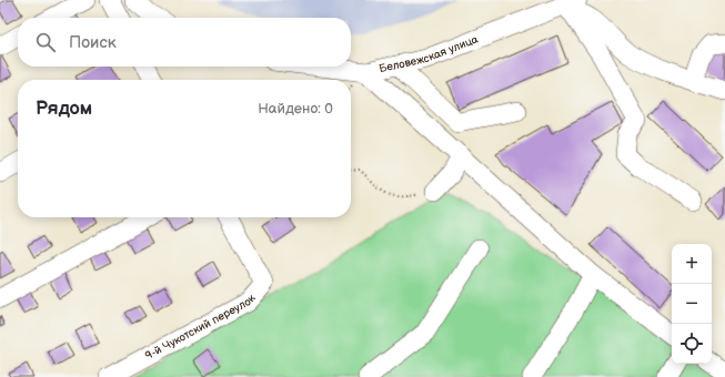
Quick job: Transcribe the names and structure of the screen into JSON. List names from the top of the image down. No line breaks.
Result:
{"streets":{"street":["Беловежская улица","9-й Чукотский переулок"]},"page":{"search":"Поиск","heading":["Рядом","Найдено: 0"],"map_buttons":["+","−"]}}
